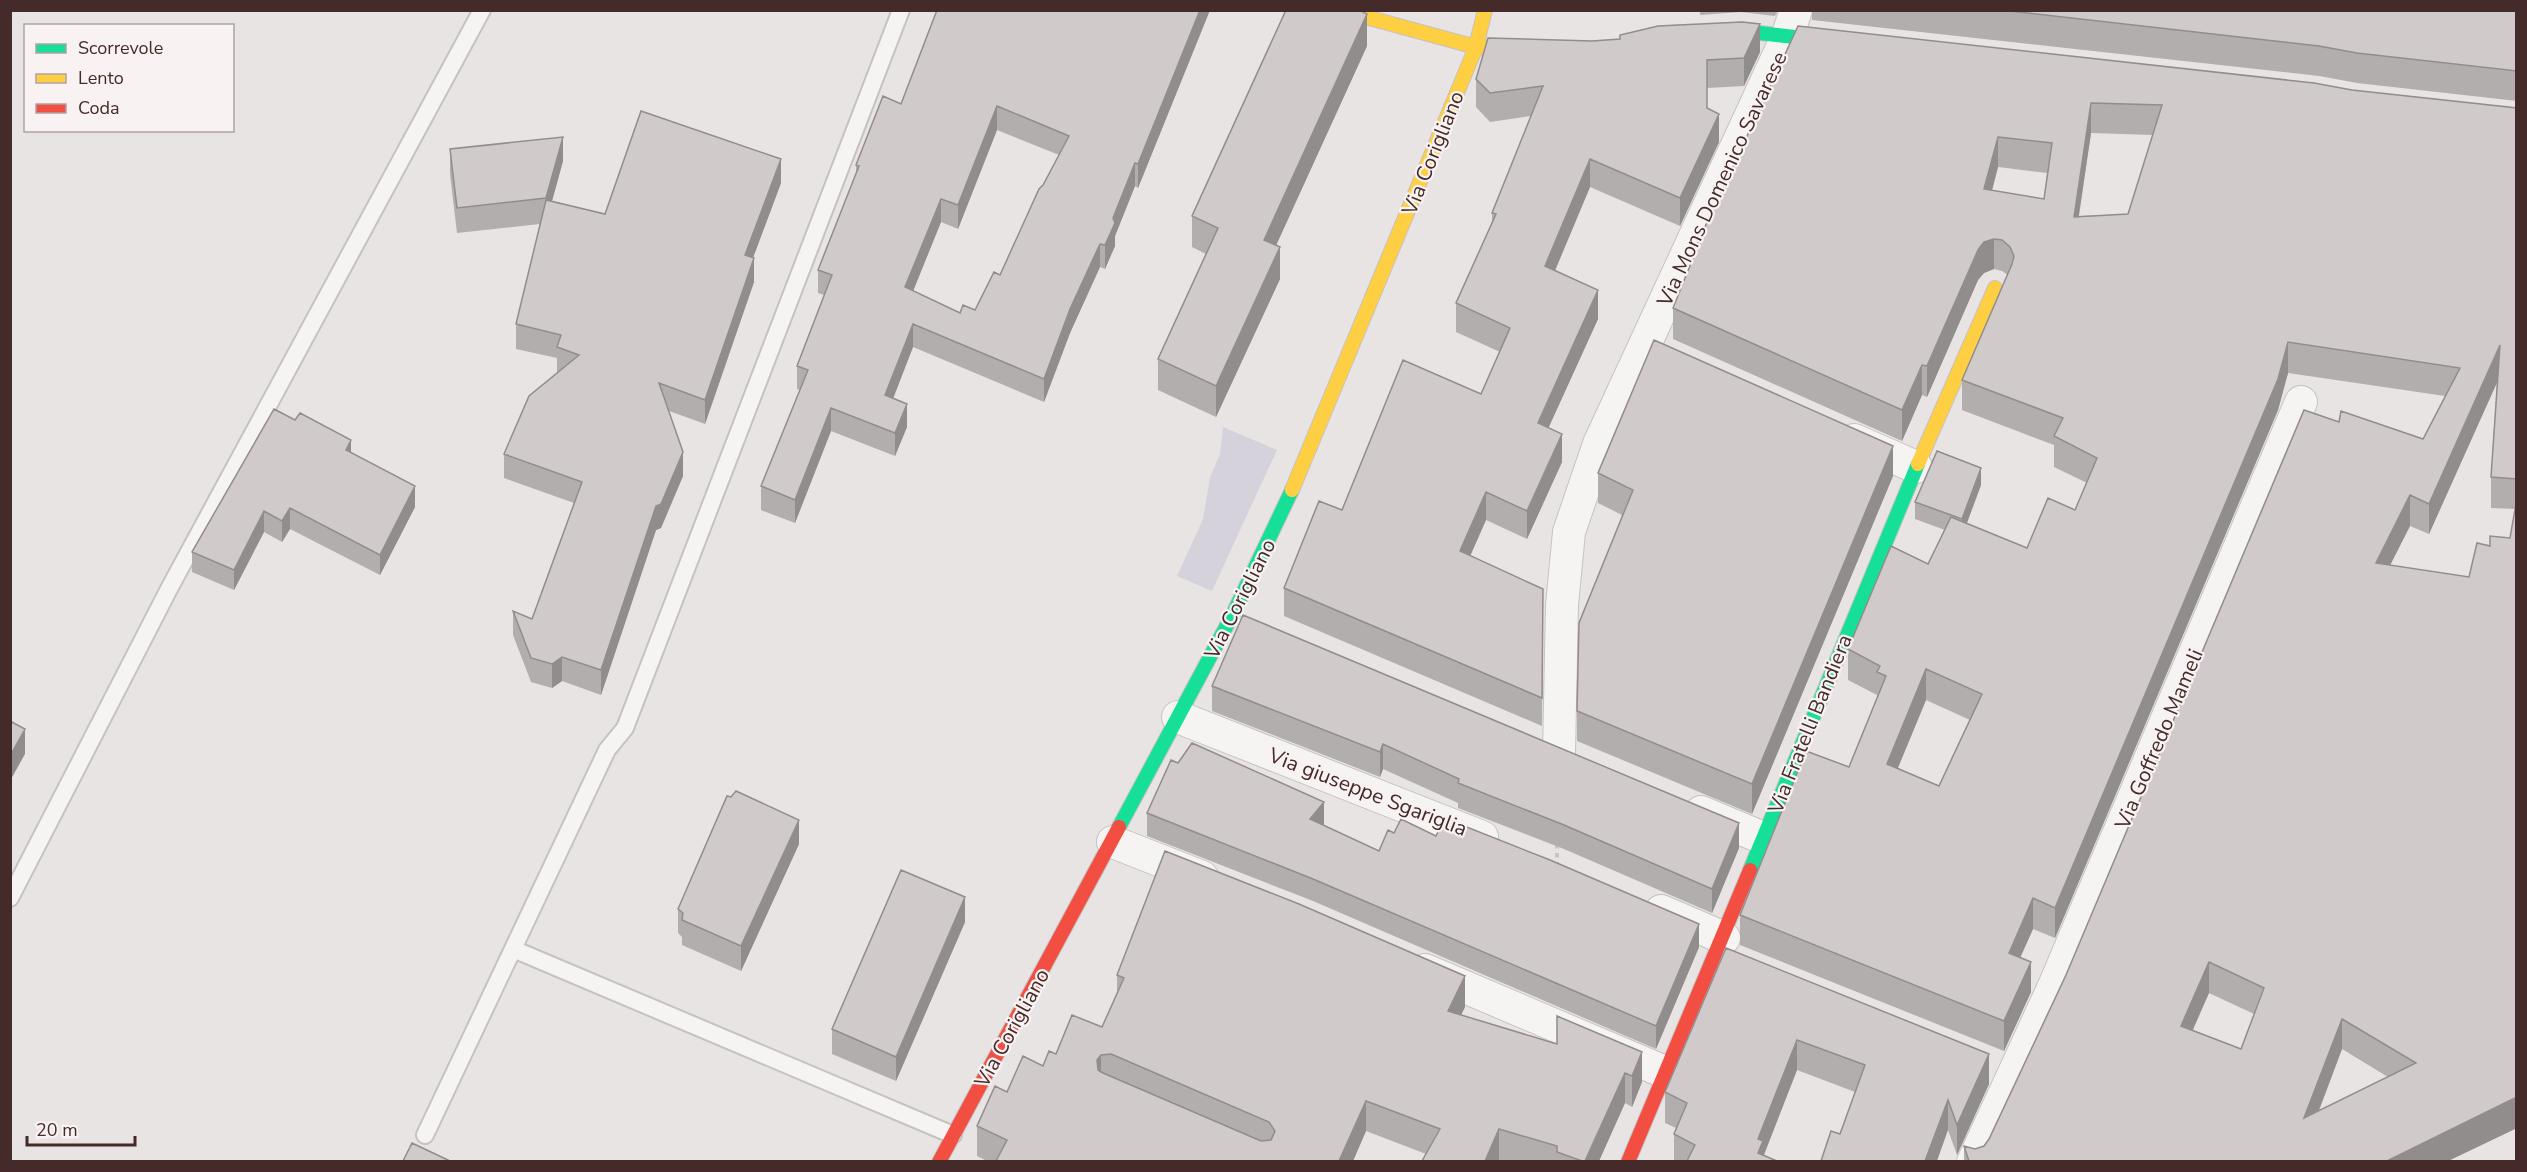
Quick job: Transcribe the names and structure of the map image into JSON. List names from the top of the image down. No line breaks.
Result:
{"streets":{"street":["Via Corigliano","Via Mons Domenico Savarese","Via Fratelli Bandiera","Via Goffredo Mameli","Via giuseppe Sgariglia"]},"crossings":[["Via Corigliano","Via giuseppe Sgariglia"]],"legend":["Scorrevole","Lento","Coda"],"scale_bar":"20 m"}
